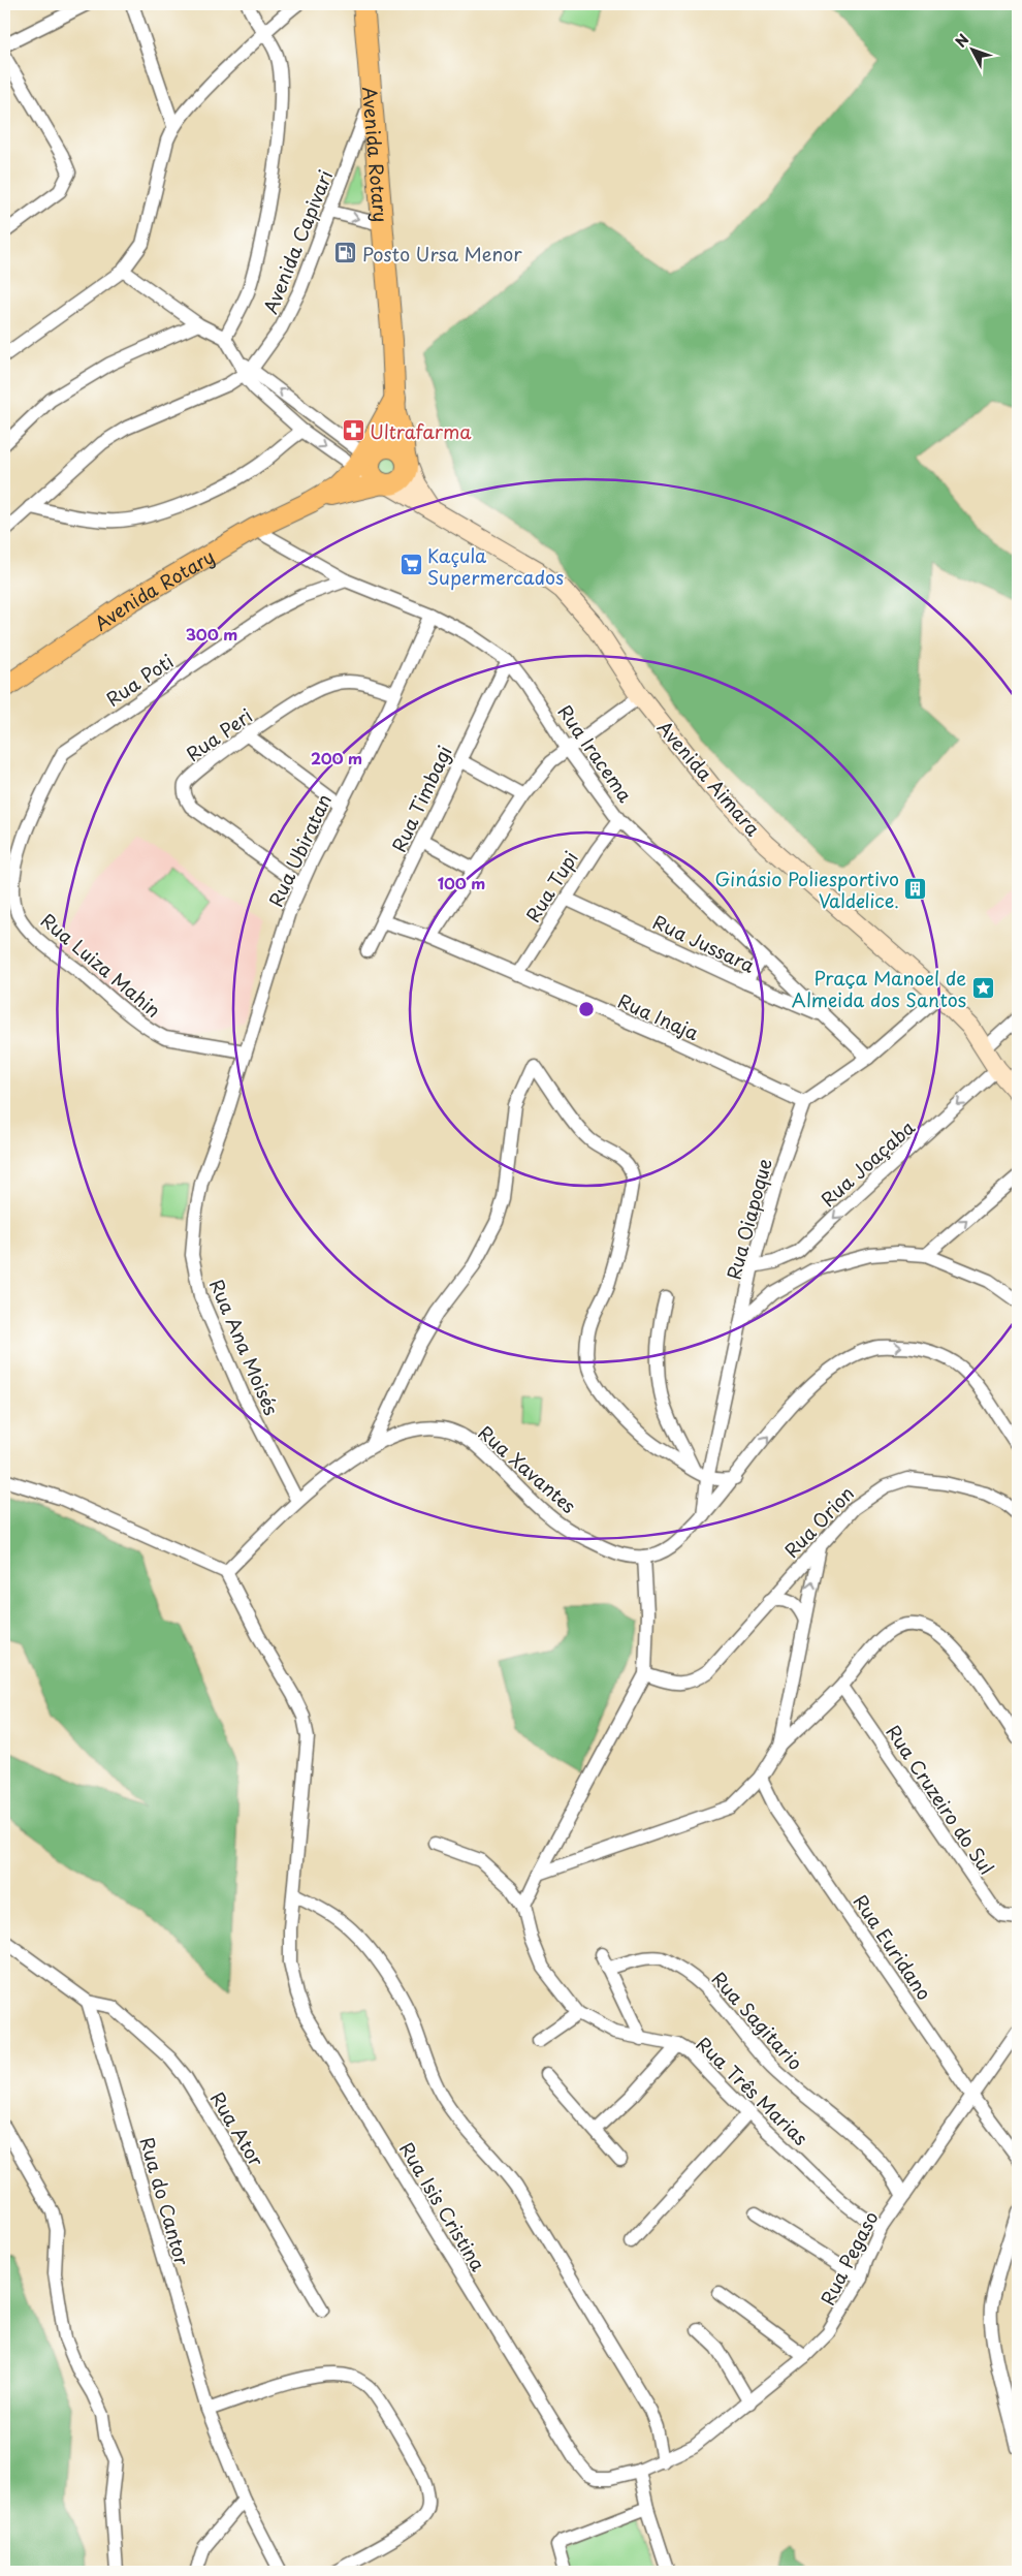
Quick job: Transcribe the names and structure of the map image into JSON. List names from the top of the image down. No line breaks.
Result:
{"streets":{"main road":["Avenida Rotary","Avenida Aimara"],"street":["Avenida Capivari","Rua Poti","Rua Peri","Rua Iracema","Rua Timbagi","Rua Ubiratan","Rua Tupi","Rua Jussara","Rua Luiza Mahin","Rua Inaja","Rua Joaçaba","Rua Oiapoque","Rua Ana Moisés","Rua Xavantes","Rua Orion","Rua Cruzeiro do Sul","Rua Euridano","Rua Sagitario","Rua Três Marias","Rua Ator","Rua do Cantor","Rua Isis Cristina","Rua Pegaso"]},"crossings":[["Avenida Rotary","Avenida Capivari"],["Avenida Rotary","Rua Iracema"],["Avenida Rotary","Avenida Aimara"],["Rua Poti","Rua Iracema"],["Rua Poti","Rua Luiza Mahin"],["Rua Peri","Rua Ubiratan"],["Rua Iracema","Rua Timbagi"],["Rua Iracema","Rua Ubiratan"],["Rua Iracema","Rua Tupi"],["Rua Iracema","Rua Jussara"],["Avenida Aimara","Rua Joaçaba"],["Rua Timbagi","Rua Inaja"],["Rua Ubiratan","Rua Luiza Mahin"],["Rua Ubiratan","Rua Ana Moisés"],["Rua Tupi","Rua Jussara"],["Rua Tupi","Rua Inaja"],["Rua Luiza Mahin","Rua Ana Moisés"],["Rua Inaja","Rua Oiapoque"],["Rua Joaçaba","Rua Oiapoque"],["Rua Euridano","Rua Pegaso"],["Rua Sagitario","Rua Pegaso"],["Rua Três Marias","Rua Pegaso"],["Rua Ator","Rua do Cantor"],["Rua Isis Cristina","Rua Pegaso"]],"places":{"fuel station":["Posto Ursa Menor"],"pharmacy":["Ultrafarma"],"supermarket":["Kaçula Supermercados"],"building":["Ginásio Poliesportivo Valdelice."],"place":["Praça Manoel de Almeida dos Santos"]},"north":"top left","rings":["300 m","200 m","100 m"]}
